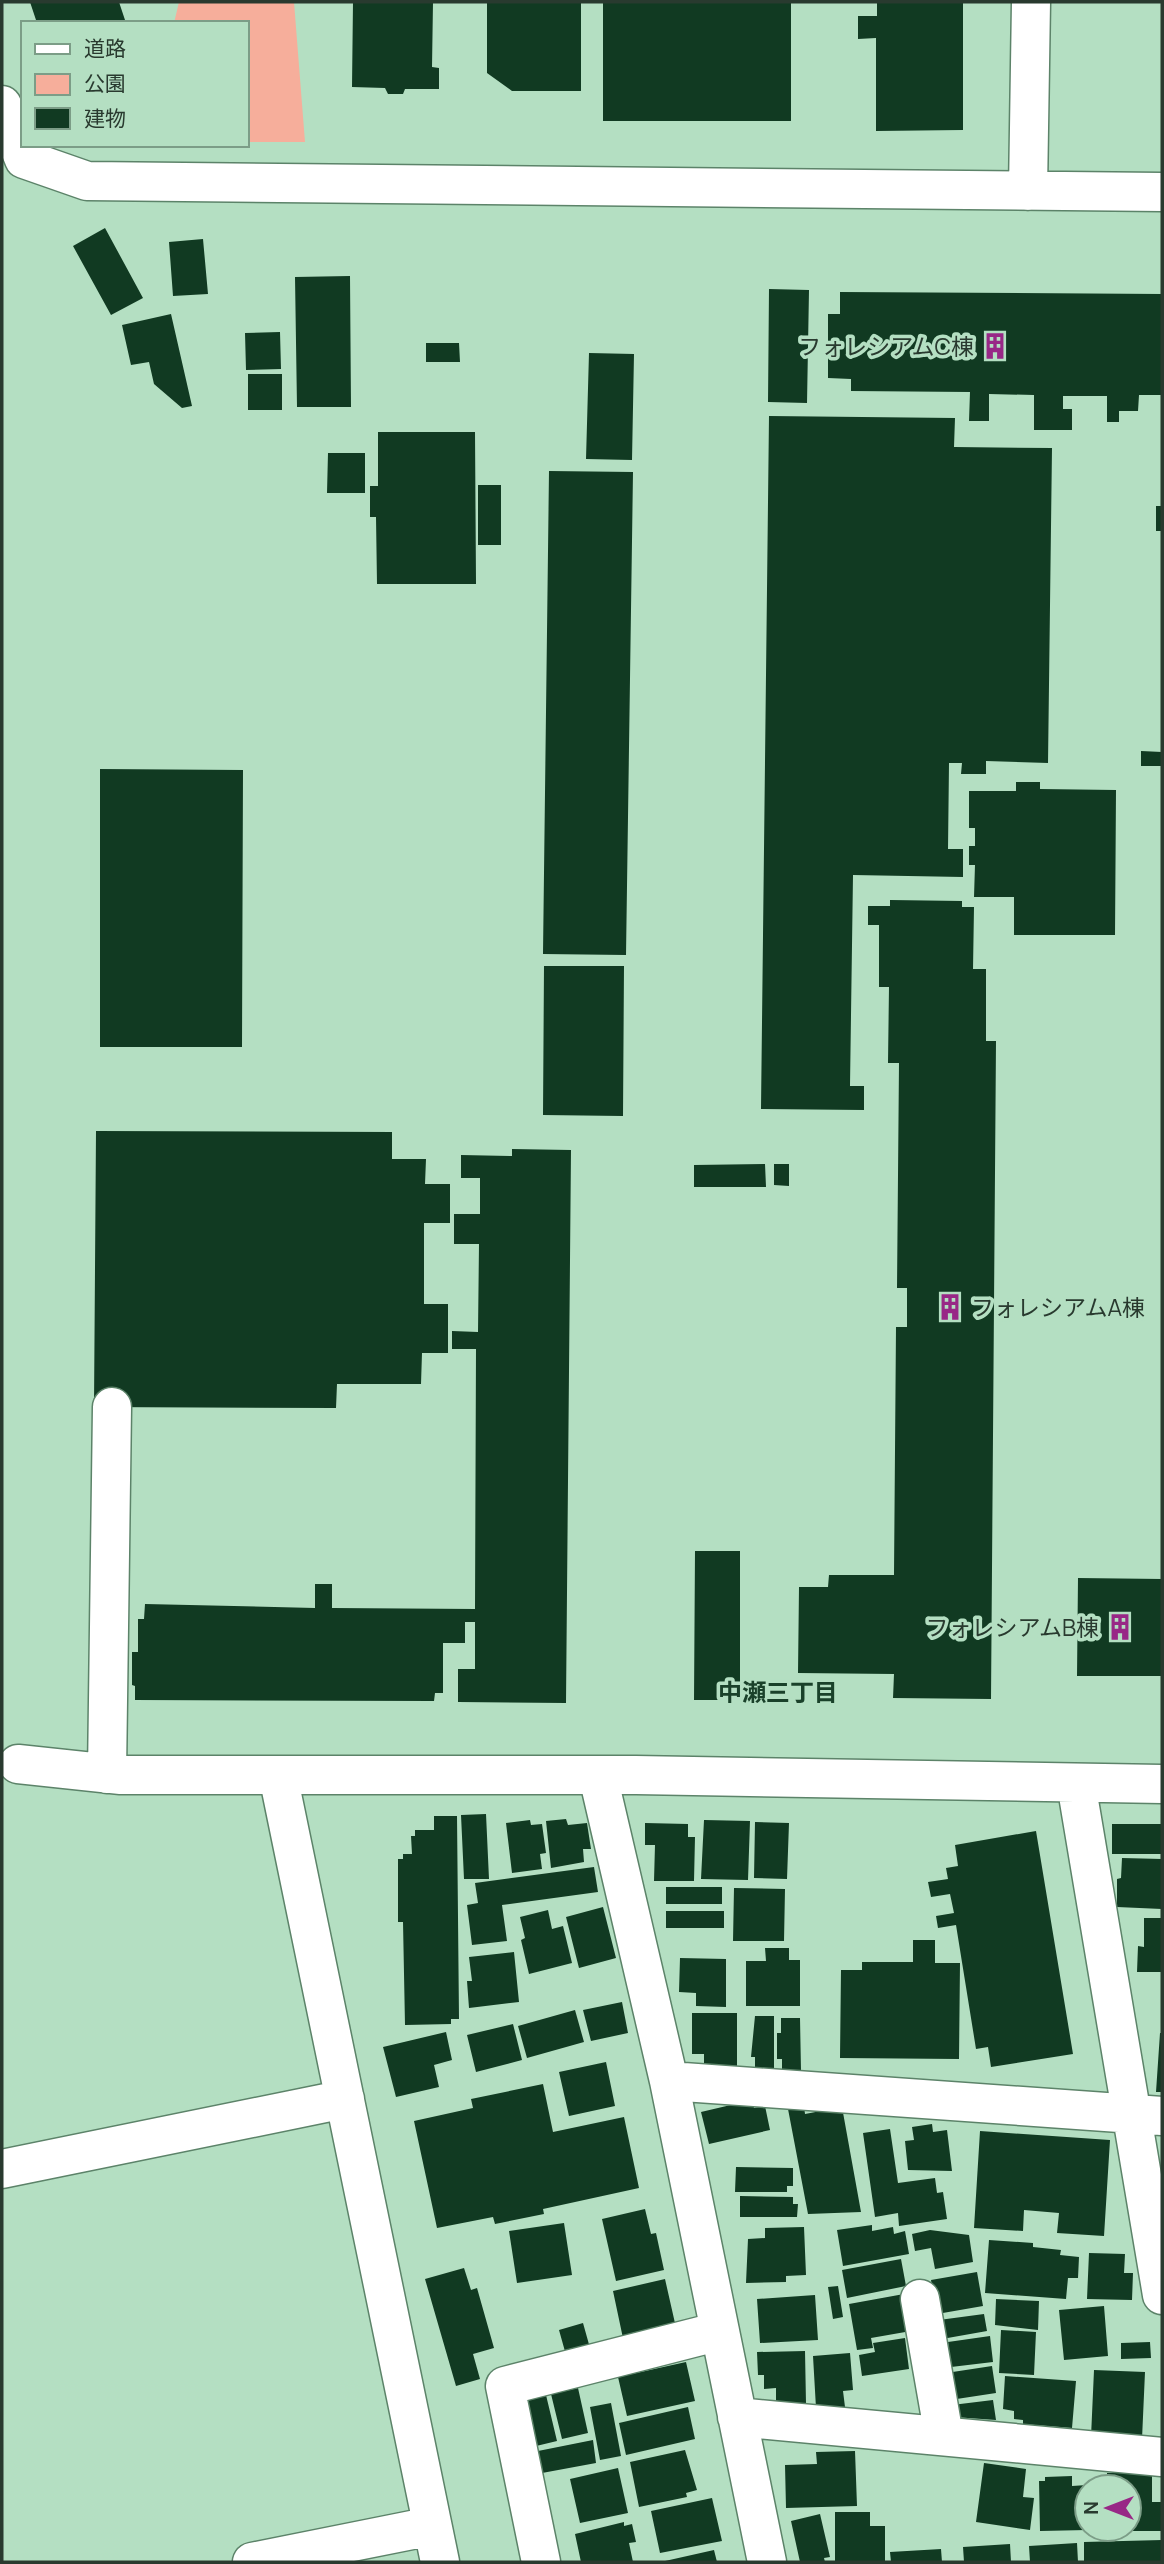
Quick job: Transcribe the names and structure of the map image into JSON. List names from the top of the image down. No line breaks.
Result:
{"districts":["中瀬三丁目"],"places":{"building":["フォレシアムC棟","フォレシアムA棟","フォレシアムB棟"]},"legend":["道路","公園","建物"],"north":"left"}
